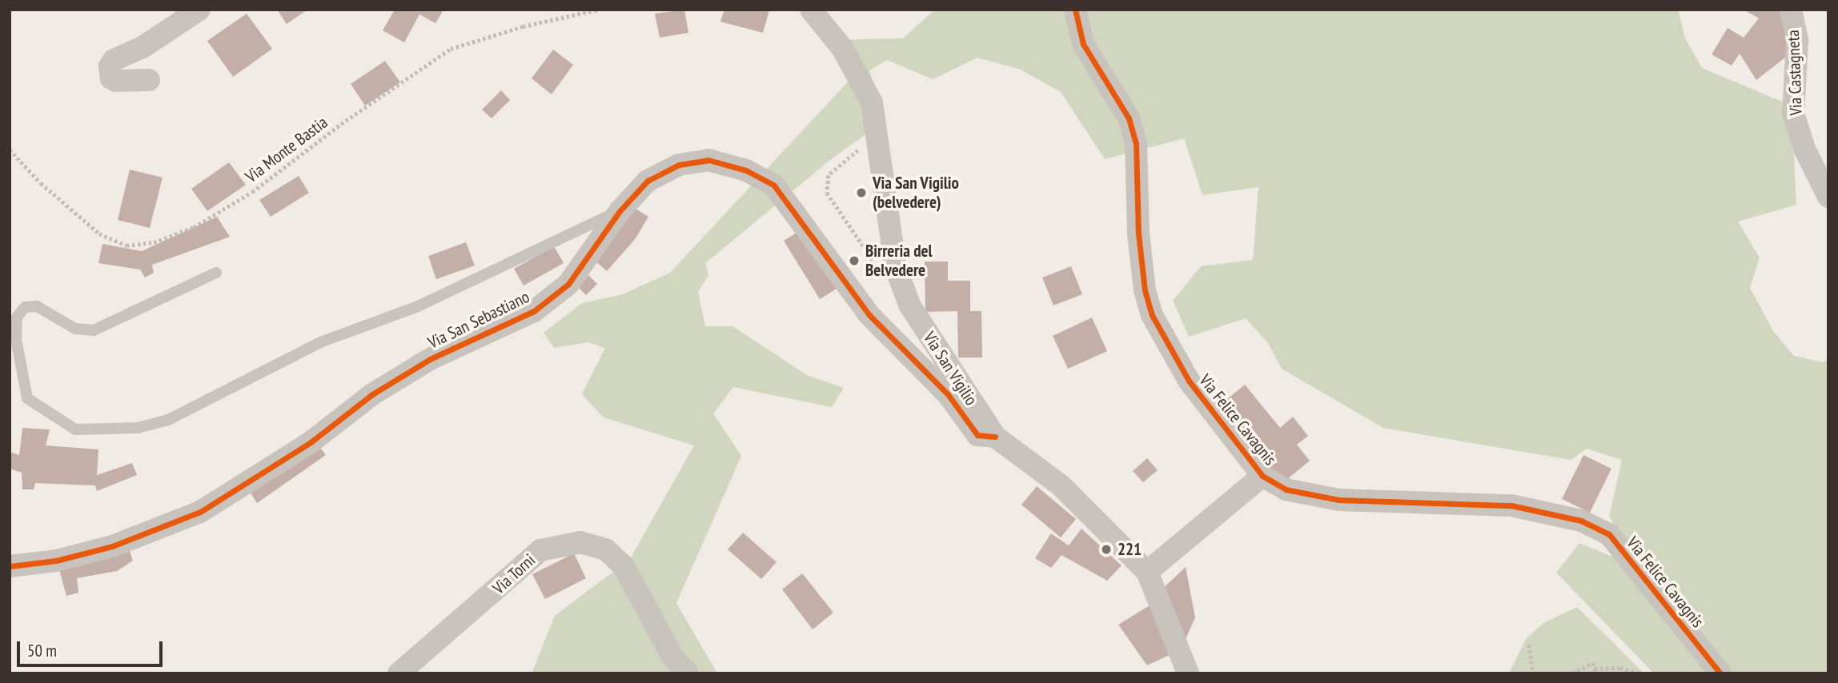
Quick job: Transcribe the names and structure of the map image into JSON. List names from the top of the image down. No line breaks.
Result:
{"streets":{"street":["Via Castagneta","Via San Sebastiano","Via San Vigilio","Via Felice Cavagnis","Via Torni"],"path":["Via Monte Bastia"]},"crossings":[["Via San Sebastiano","Via San Vigilio"],["Via San Vigilio","Via Felice Cavagnis"]],"places":["Via San Vigilio (belvedere)","Birreria del Belvedere","221"],"scale_bar":"50 m"}
